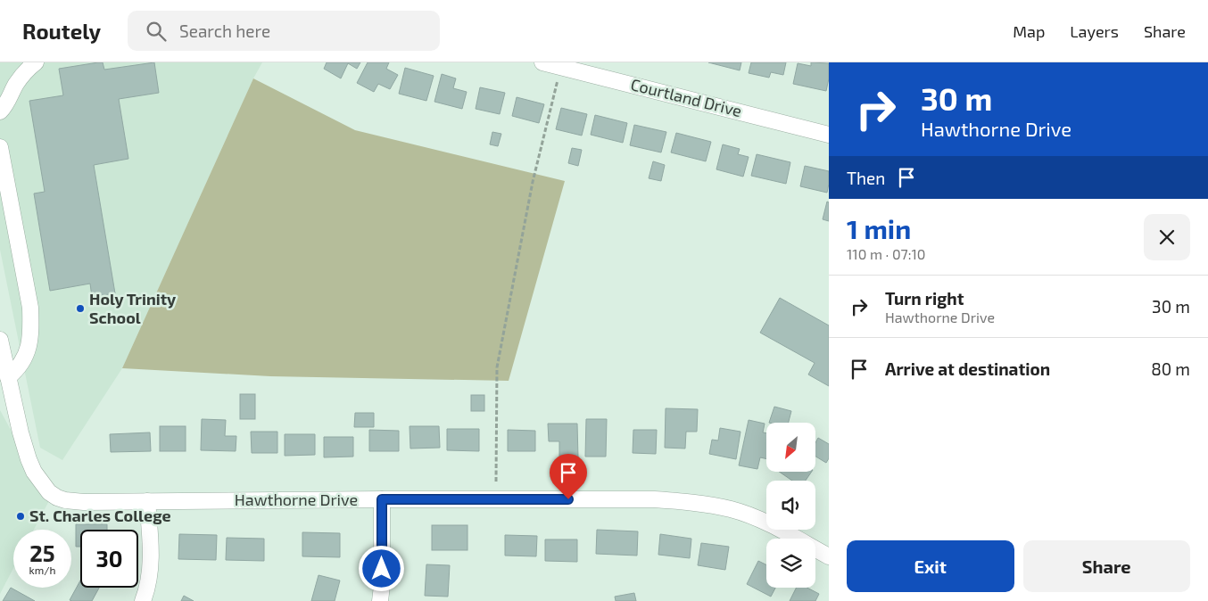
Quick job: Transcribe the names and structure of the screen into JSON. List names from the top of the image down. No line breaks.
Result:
{"streets":{"street":["Courtland Drive","Hawthorne Drive"]},"places":["Holy Trinity School","St. Charles College"],"north":"bottom left","page":{"header":"Routely","search":"Search here","nav":["Map","Layers","Share"],"turn":["30 m","Hawthorne Drive"],"then":"Then","heading":["1 min","110 m · 07:10"],"list":[{"name":"Turn right","note":"Hawthorne Drive","value":"30 m"},{"name":"Arrive at destination","value":"80 m"}],"speed":"25 km/h","limit":"30","buttons":["Exit","Share"]}}
